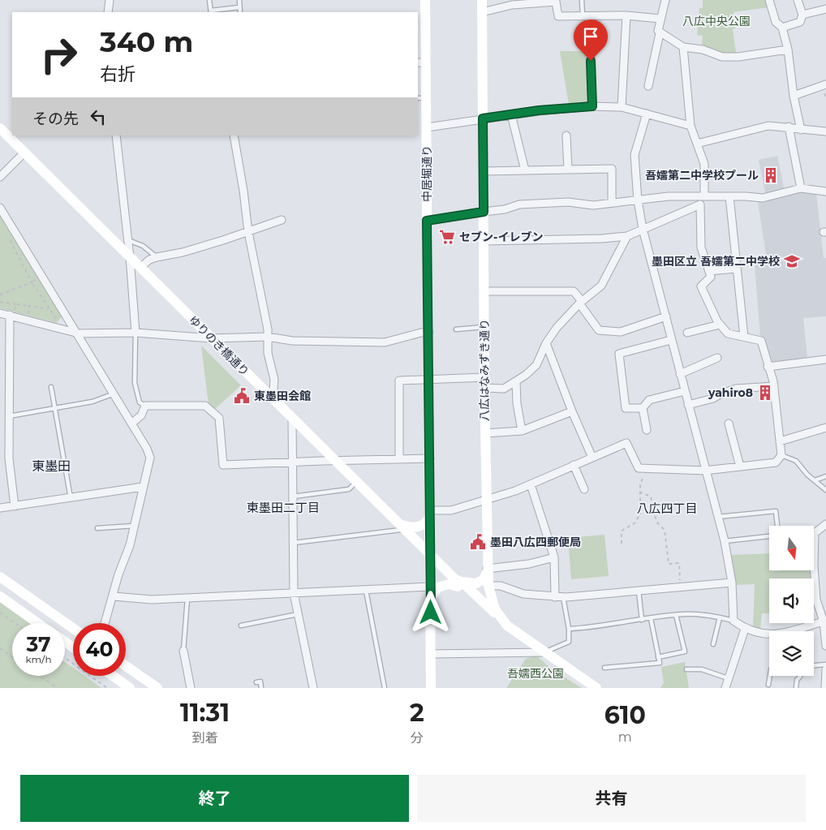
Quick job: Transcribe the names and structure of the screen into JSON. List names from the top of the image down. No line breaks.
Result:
{"streets":{"street":["中居堀通り","ゆりのき橋通り","八広はなみずき通り"]},"crossings":[["中居堀通り","ゆりのき橋通り"],["ゆりのき橋通り","八広はなみずき通り"]],"districts":["東墨田","東墨田二丁目","八広四丁目"],"parks":["八広中央公園","吾嬬西公園"],"places":{"building":["吾嬬第二中学校プール","yahiro8"],"supermarket":["セブン-イレブン"],"school or university":["墨田区立 吾嬬第二中学校"],"public building":["東墨田会館","墨田八広四郵便局"]},"north":"bottom","page":{"turn":["340 m","右折"],"then":"その先","speed":"37 km/h","limit":"40","eta":["11:31","到着","2","分","610","m"],"buttons":["終了","共有"]}}
